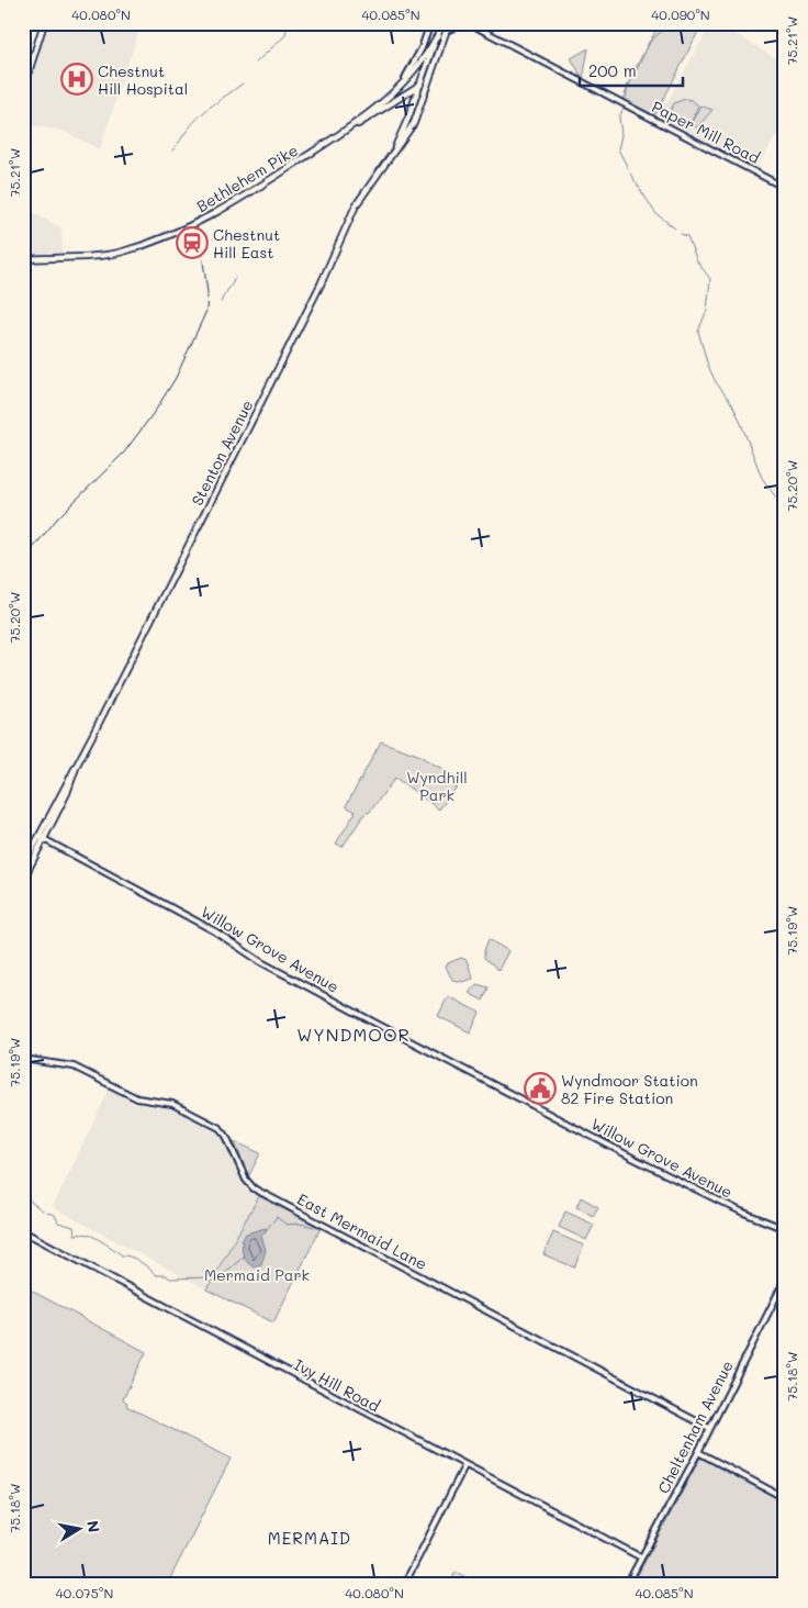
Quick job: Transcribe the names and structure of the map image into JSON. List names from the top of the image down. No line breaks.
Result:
{"streets":{"main road":["Bethlehem Pike","Stenton Avenue"],"street":["Paper Mill Road","Willow Grove Avenue","East Mermaid Lane","Ivy Hill Road","Cheltenham Avenue"]},"crossings":[["Bethlehem Pike","Stenton Avenue"],["Stenton Avenue","Willow Grove Avenue"],["East Mermaid Lane","Cheltenham Avenue"],["Ivy Hill Road","Cheltenham Avenue"]],"districts":["WYNDMOOR","MERMAID"],"parks":["Wyndhill Park","Mermaid Park"],"places":{"hospital":["Chestnut Hill Hospital"],"station":["Chestnut Hill East"],"public building":["Wyndmoor Station 82 Fire Station"]},"scale_bar":"200 m","north":"right","coordinates":["40.080°N","40.085°N","40.090°N","75.21°W","75.20°W","75.19°W","75.18°W","40.075°N"]}
